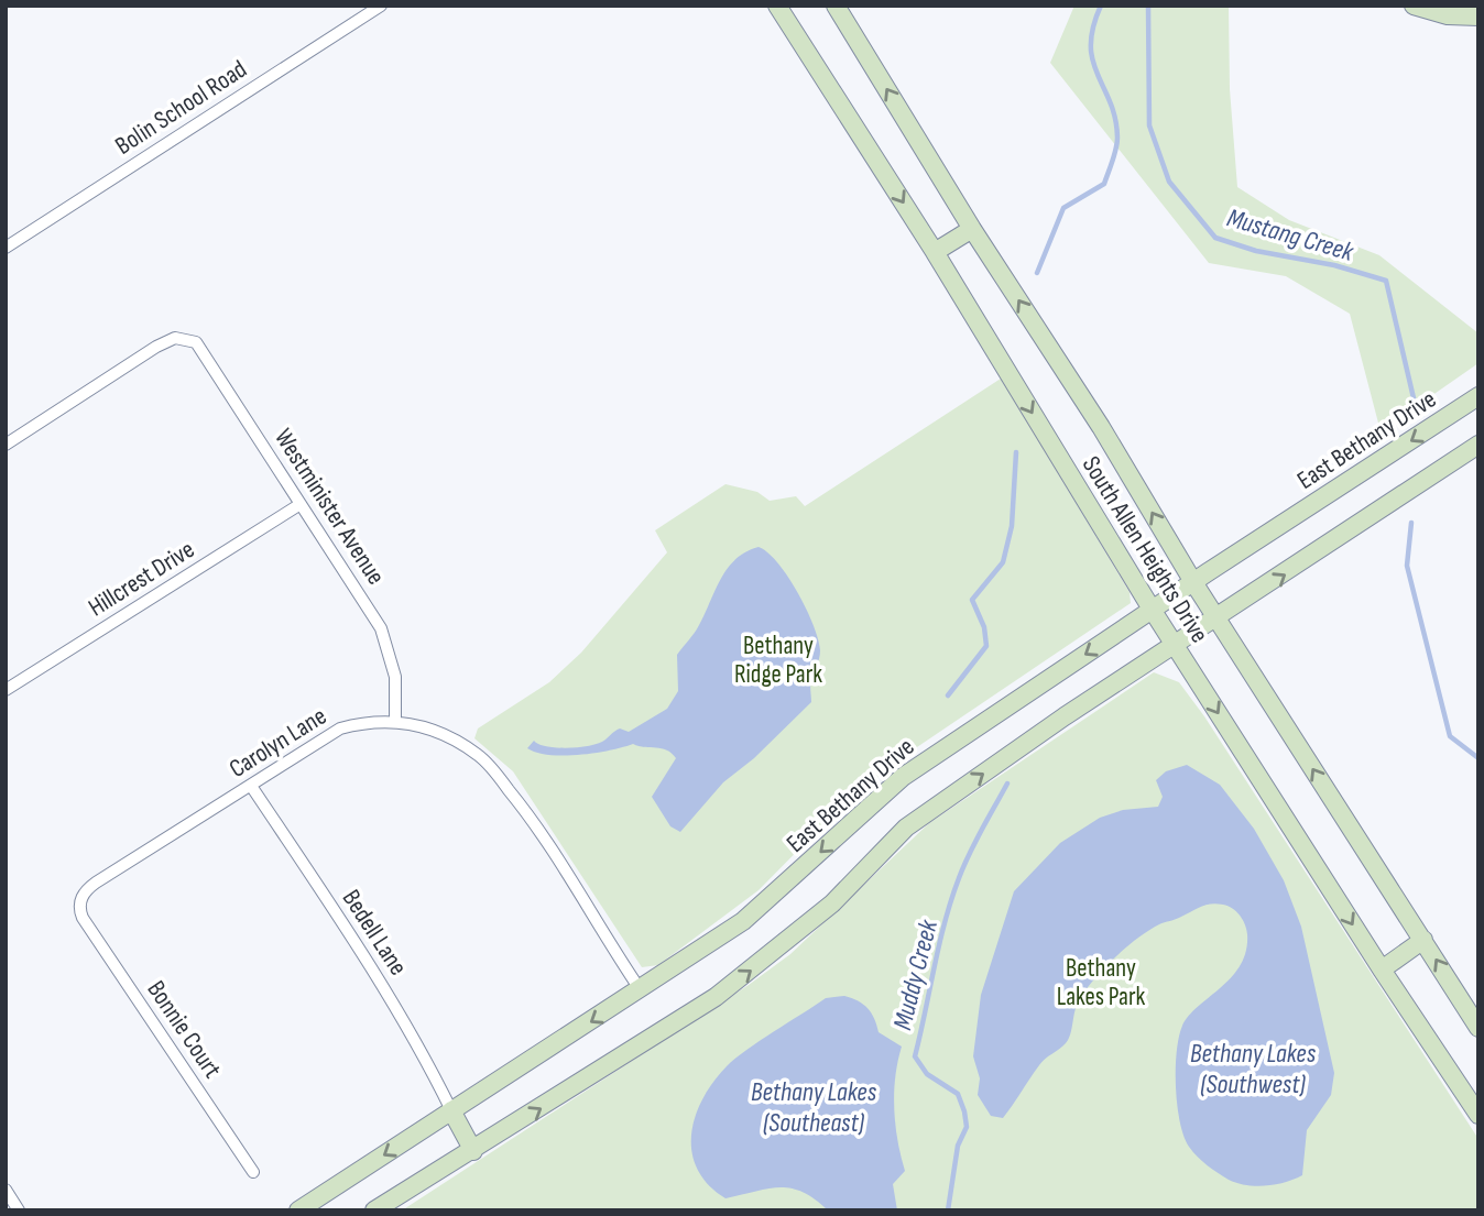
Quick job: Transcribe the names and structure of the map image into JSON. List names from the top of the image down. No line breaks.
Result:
{"streets":{"main road":["East Bethany Drive","South Allen Heights Drive"],"street":["Bolin School Road","Westminister Avenue","Hillcrest Drive","Carolyn Lane","Bedell Lane","Bonnie Court"]},"crossings":[["East Bethany Drive","South Allen Heights Drive"],["East Bethany Drive","Carolyn Lane"],["East Bethany Drive","Bedell Lane"],["Westminister Avenue","Hillcrest Drive"],["Westminister Avenue","Carolyn Lane"],["Carolyn Lane","Bedell Lane"],["Carolyn Lane","Bonnie Court"]],"water":["Mustang Creek","Muddy Creek","Bethany Lakes (Southwest)","Bethany Lakes (Southeast)"],"parks":["Bethany Ridge Park","Bethany Lakes Park"]}
